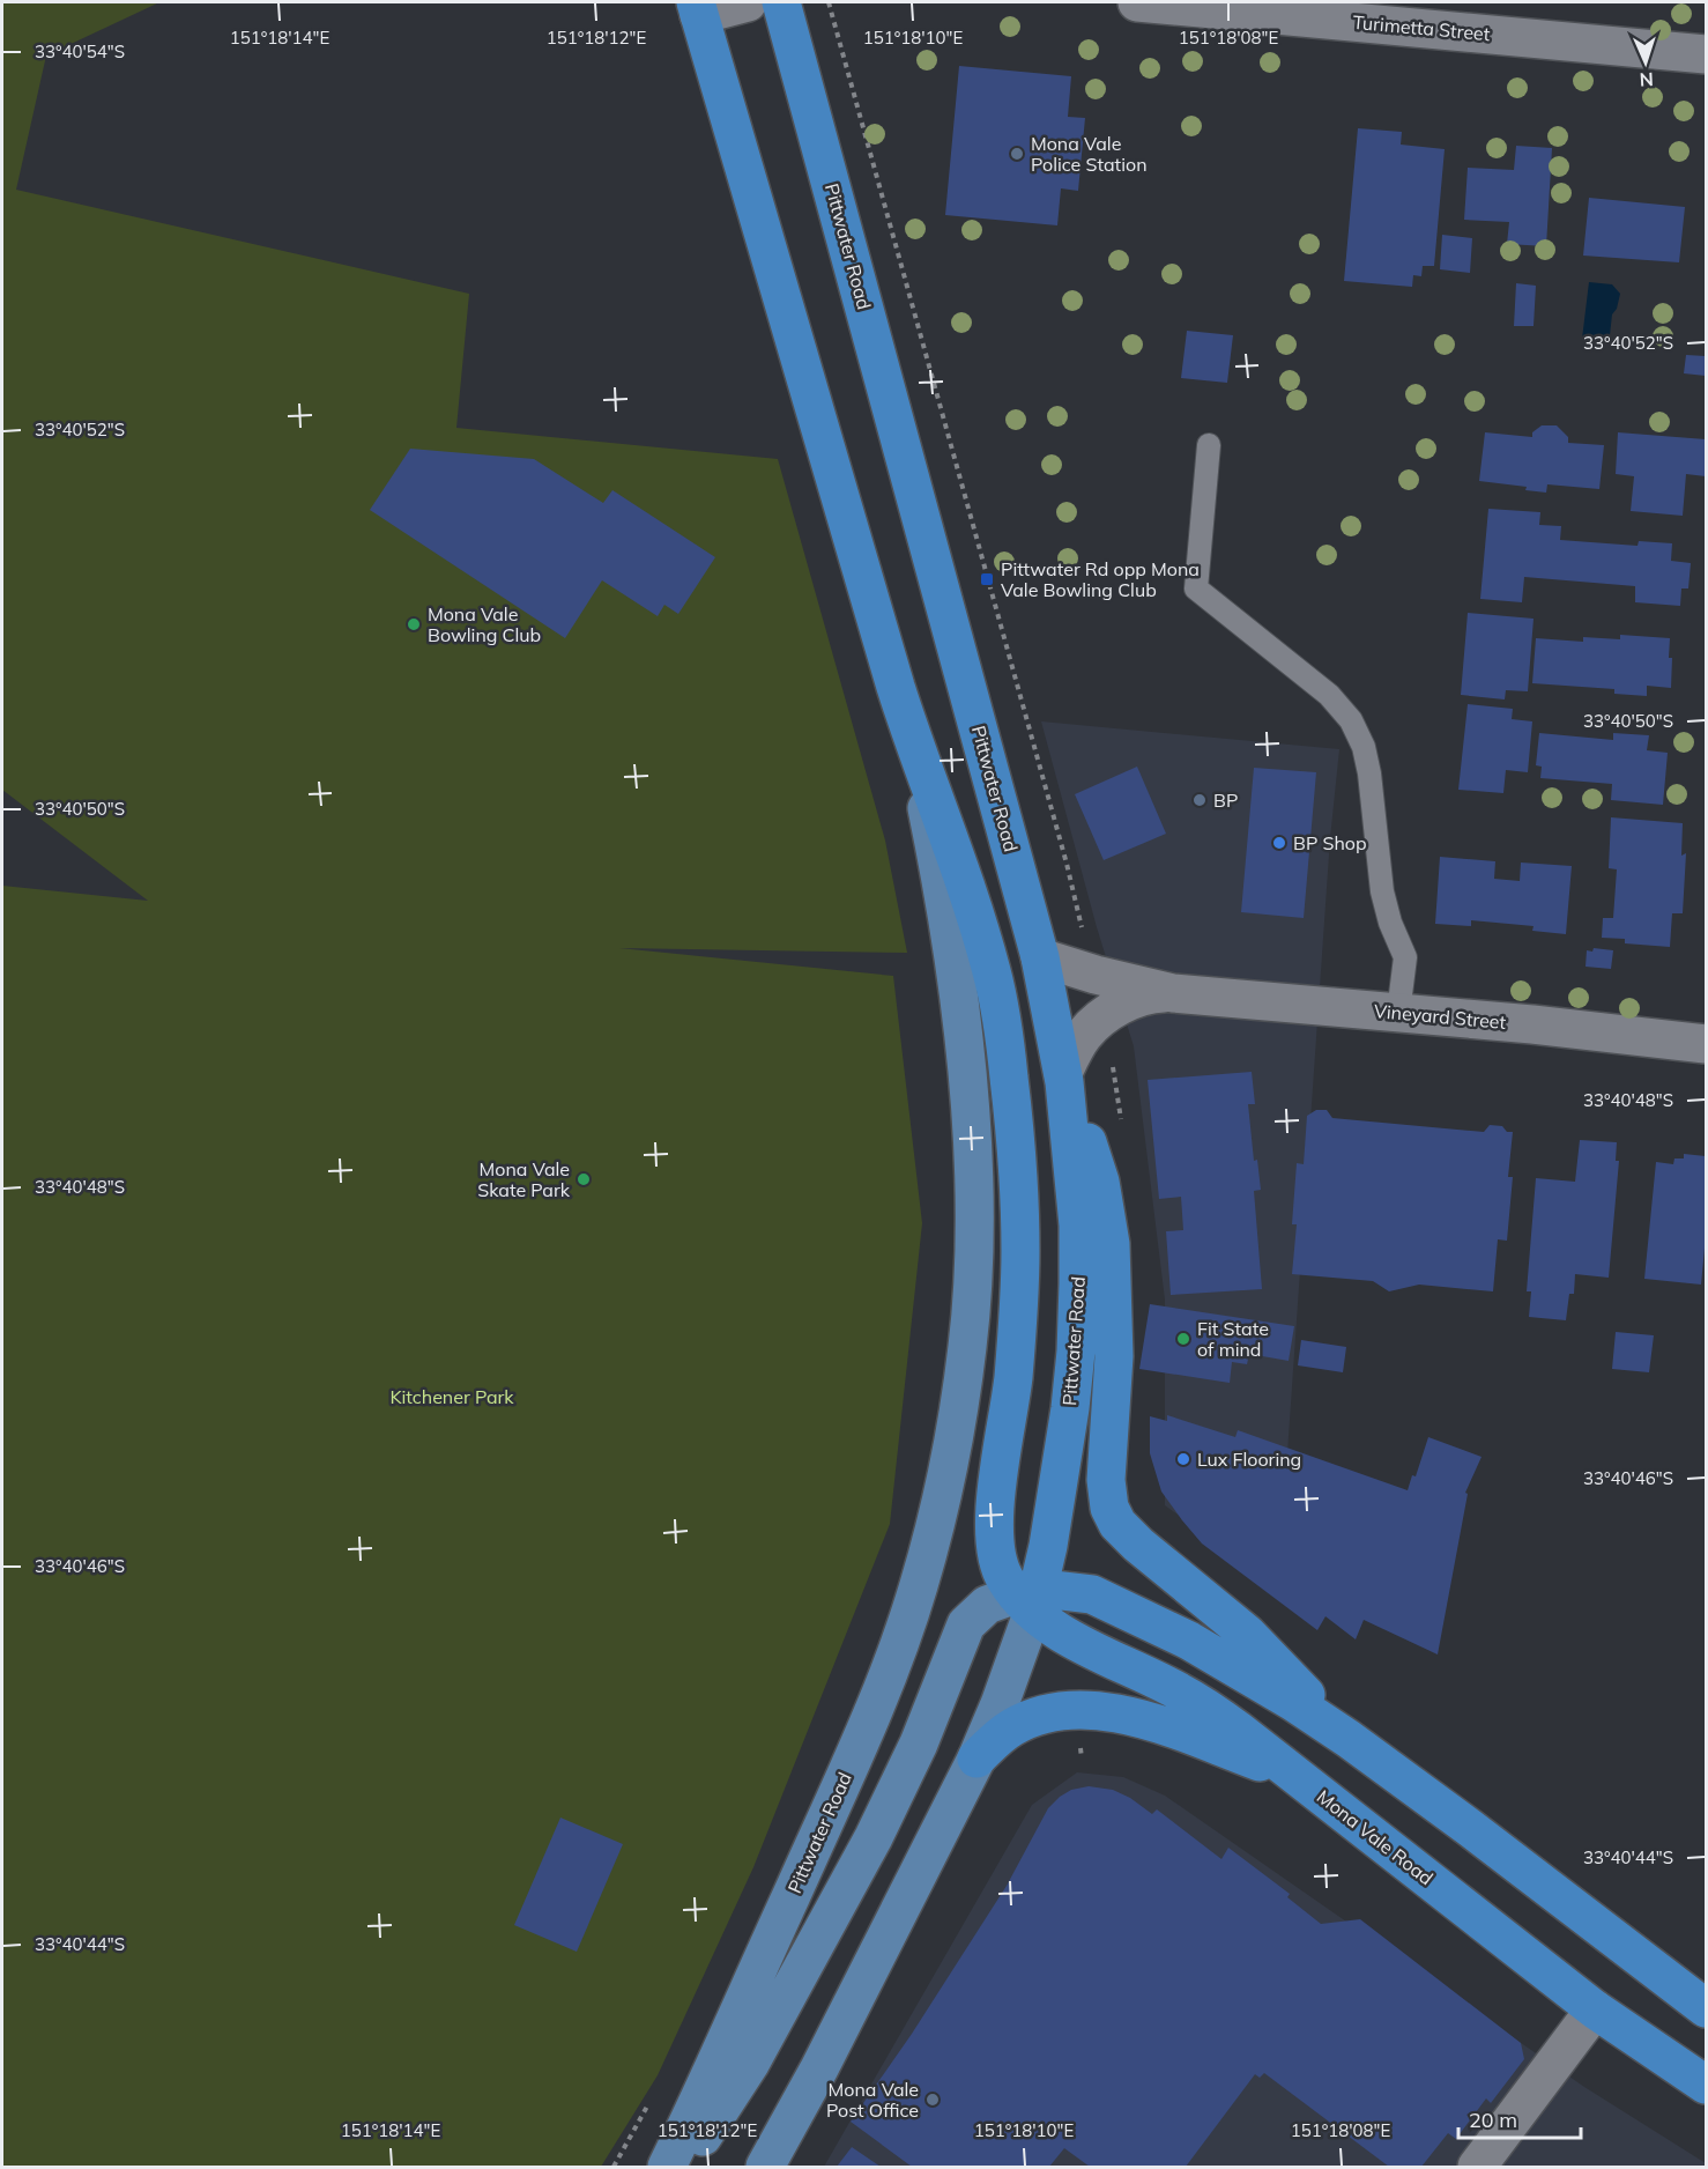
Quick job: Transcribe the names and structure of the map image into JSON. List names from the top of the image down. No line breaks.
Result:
{"streets":{"highway":["Pittwater Road","Mona Vale Road"],"street":["Turimetta Street","Vineyard Street"]},"crossings":[["Pittwater Road","Vineyard Street"],["Pittwater Road","Mona Vale Road"]],"parks":["Kitchener Park"],"places":{"other":["Mona Vale Police Station","Mona Vale Bowling Club","BP","BP Shop","Mona Vale Skate Park","Fit State of mind","Lux Flooring","Mona Vale Post Office"],"transit":["Pittwater Rd opp Mona Vale Bowling Club"]},"scale_bar":"20 m","north":"bottom","coordinates":["151°18'14\"E","151°18'12\"E","151°18'10\"E","151°18'08\"E","33°40'54\"S","33°40'52\"S","33°40'50\"S","33°40'48\"S","33°40'46\"S","33°40'44\"S"]}
